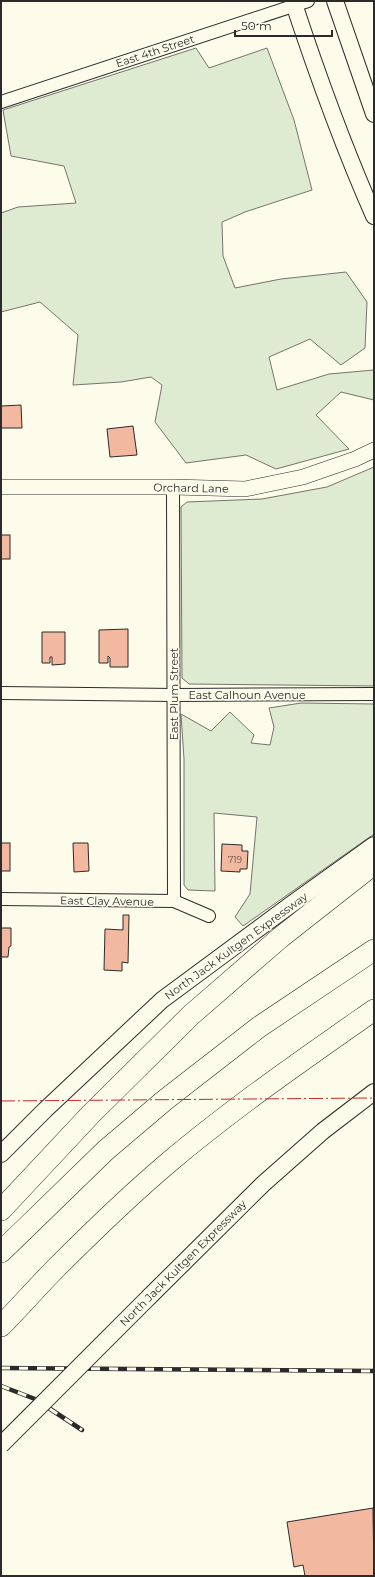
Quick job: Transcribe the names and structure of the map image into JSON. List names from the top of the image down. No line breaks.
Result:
{"streets":{"main road":["North Jack Kultgen Expressway"],"street":["East 4th Street","Orchard Lane","East Plum Street","East Calhoun Avenue","East Clay Avenue"]},"crossings":[["Orchard Lane","East Plum Street"],["East Plum Street","East Calhoun Avenue"],["East Plum Street","East Clay Avenue"]],"house_numbers":["719"],"scale_bar":"50 m"}
